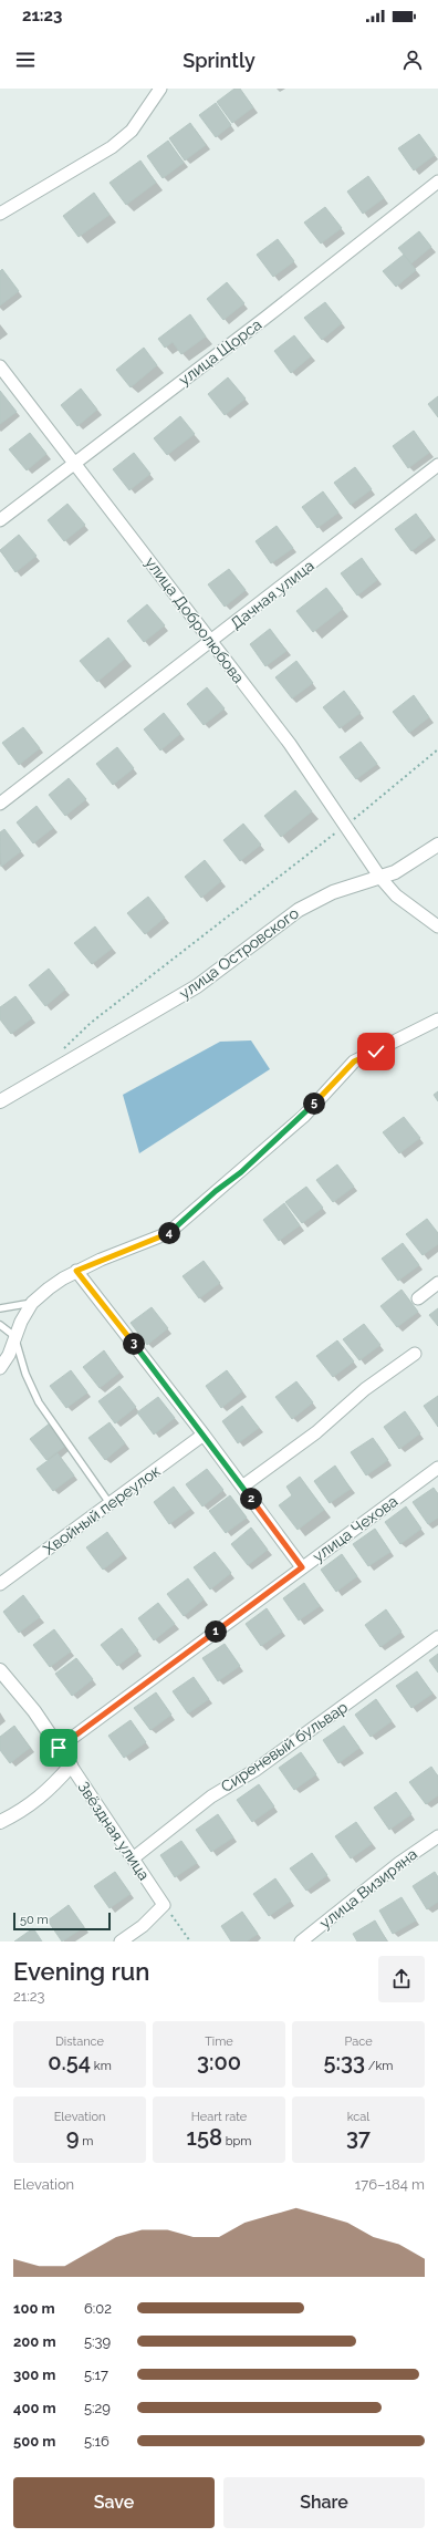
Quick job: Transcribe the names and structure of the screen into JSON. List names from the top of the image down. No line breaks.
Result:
{"streets":{"street":["улица Щорса","Дачная улица","улица Добролюбова","улица Островского","Хвойный переулок","улица Чехова","Сиреневый бульвар","Звёздная улица","улица Визиряна"]},"crossings":[["улица Щорса","улица Добролюбова"],["Дачная улица","улица Добролюбова"],["улица Добролюбова","улица Островского"],["улица Чехова","Звёздная улица"],["Сиреневый бульвар","Звёздная улица"]],"scale_bar":"50 m","page":{"status":"21:23","header":"Sprintly","pins":["5","4","3","2","1"],"scale":"50 m","heading":["Evening run","21:23"],"stats":[["Distance","0.54 km"],["Time","3:00"],["Pace","5:33 /km"],["Elevation","9 m"],["Heart rate","158 bpm"],["kcal","37"]],"chart":["Elevation","176–184 m"],"list":[{"name":"100 m","note":"6:02"},{"name":"200 m","note":"5:39"},{"name":"300 m","note":"5:17"},{"name":"400 m","note":"5:29"},{"name":"500 m","note":"5:16"}],"buttons":["Save","Share"]}}
